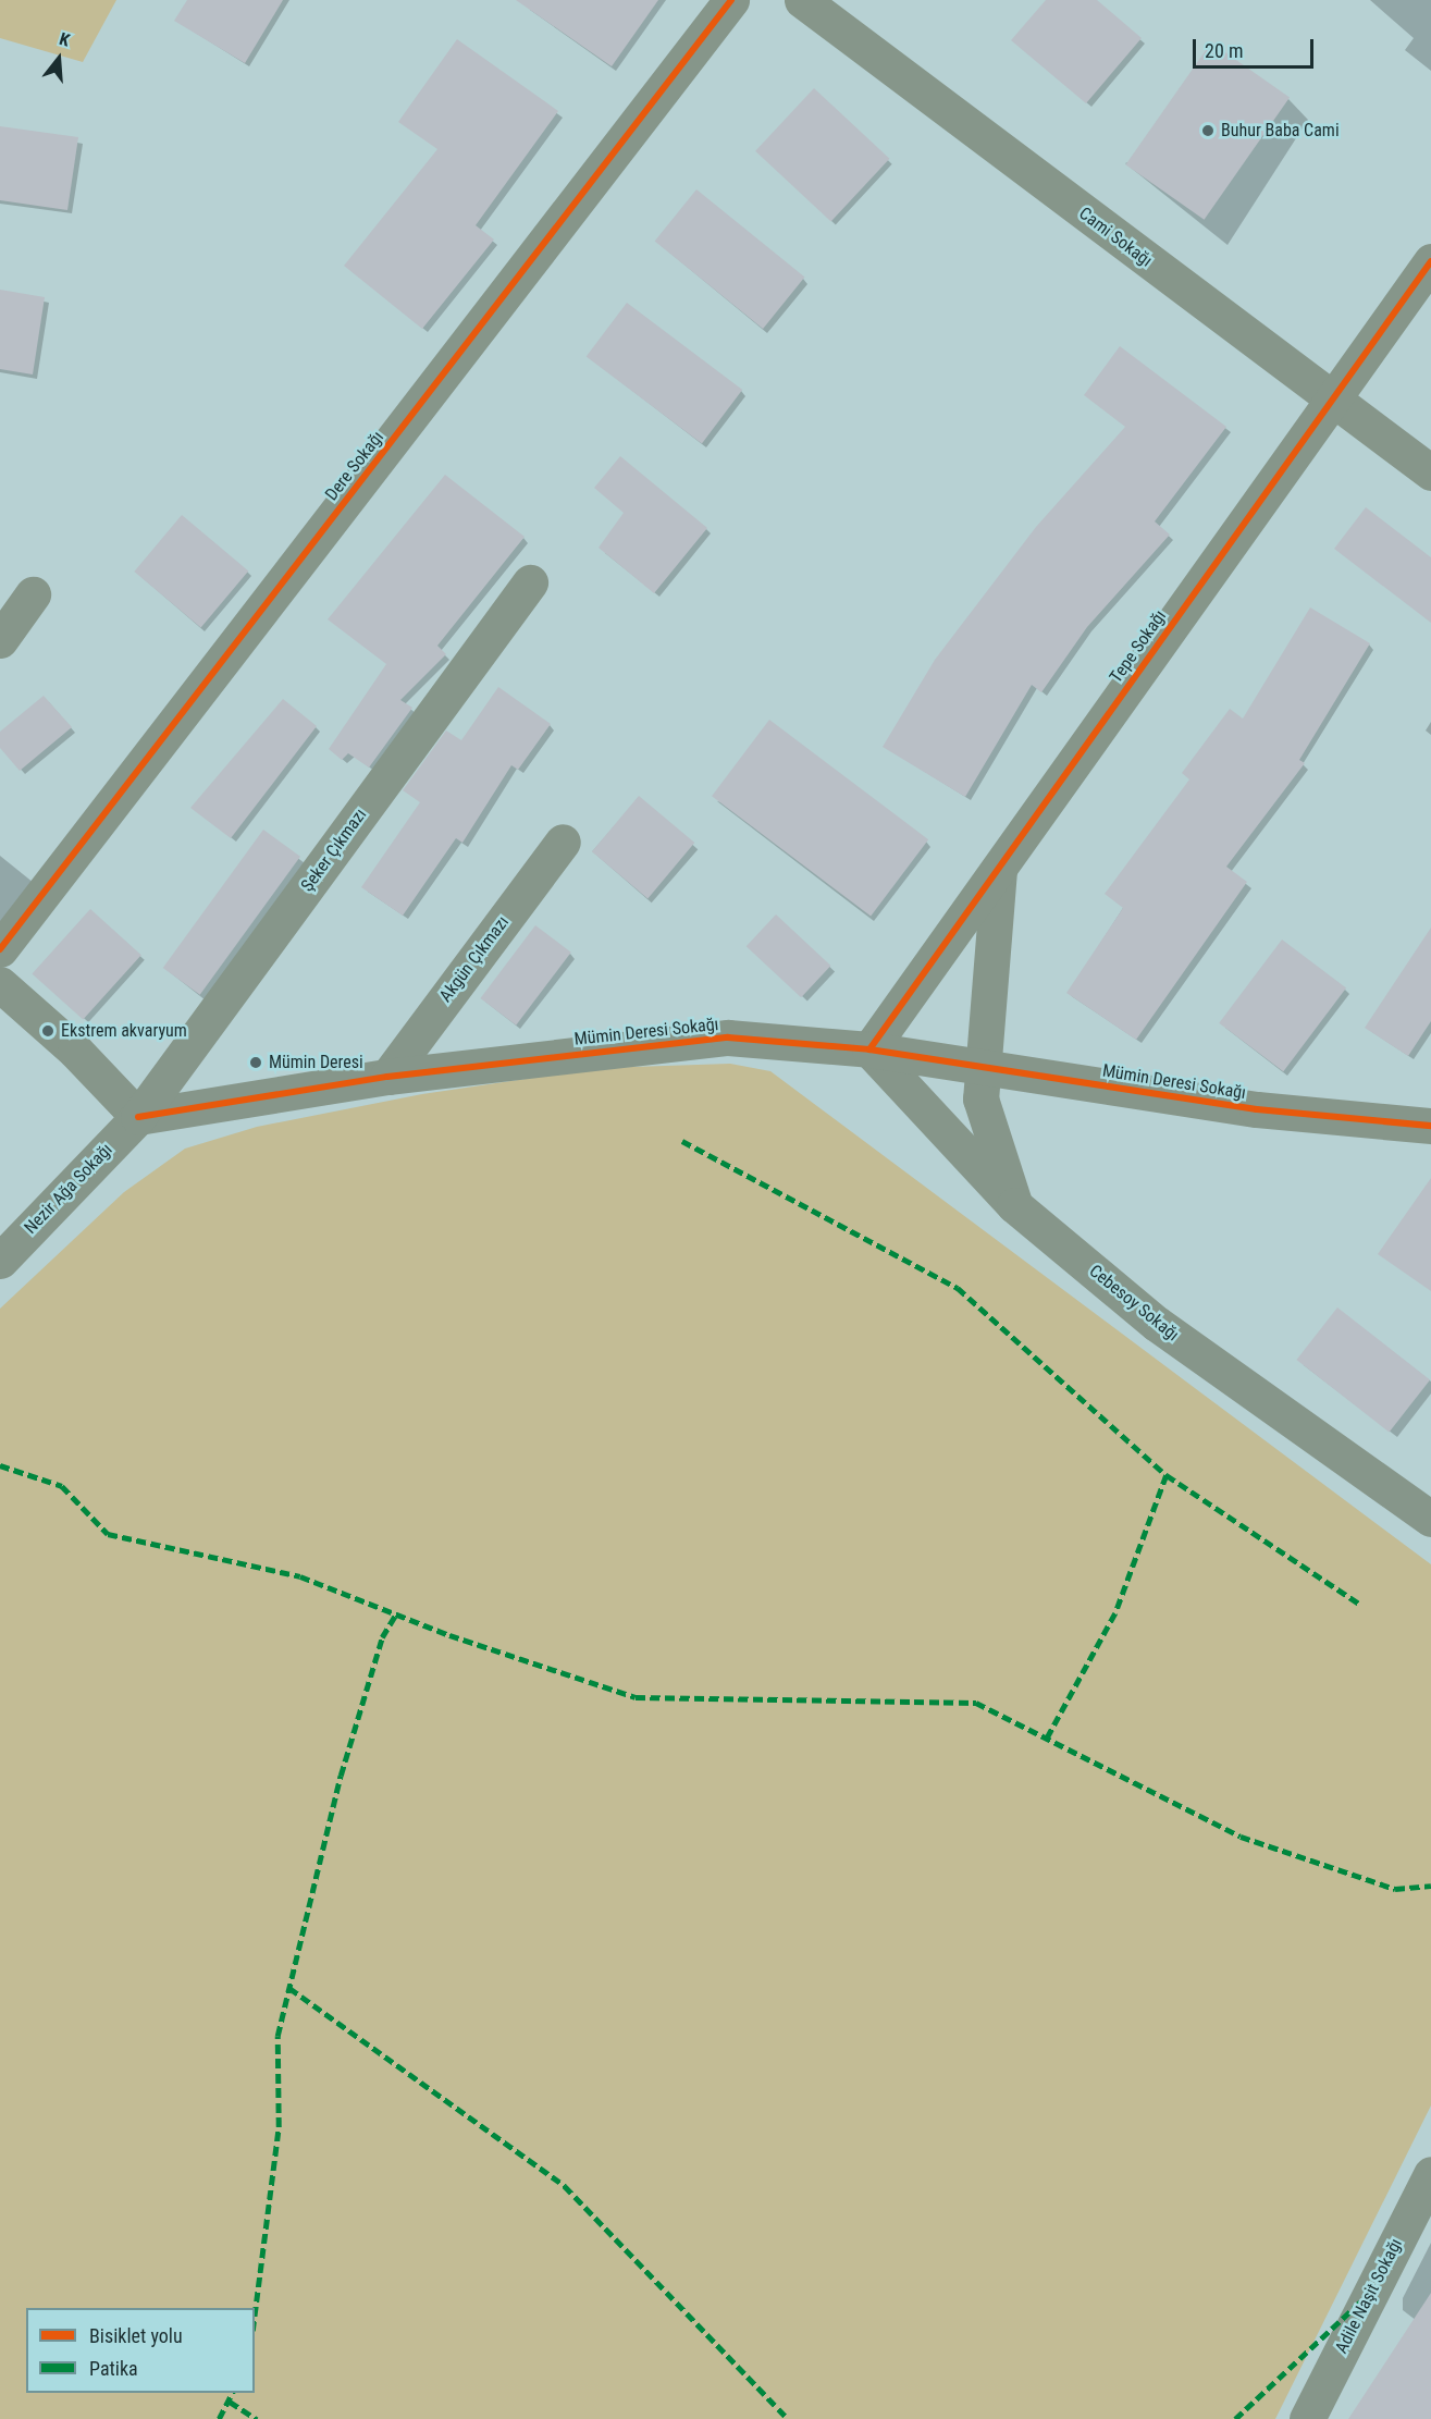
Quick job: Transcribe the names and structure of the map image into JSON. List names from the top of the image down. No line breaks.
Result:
{"streets":{"street":["Cami Sokağı","Dere Sokağı","Tepe Sokağı","Şeker Çıkmazı","Akgün Çıkmazı","Mümin Deresi Sokağı","Nezir Ağa Sokağı","Cebesoy Sokağı","Adile Naşit Sokağı"]},"crossings":[["Cami Sokağı","Tepe Sokağı"],["Tepe Sokağı","Mümin Deresi Sokağı"],["Tepe Sokağı","Cebesoy Sokağı"],["Şeker Çıkmazı","Mümin Deresi Sokağı"],["Şeker Çıkmazı","Nezir Ağa Sokağı"],["Akgün Çıkmazı","Mümin Deresi Sokağı"],["Mümin Deresi Sokağı","Nezir Ağa Sokağı"],["Mümin Deresi Sokağı","Cebesoy Sokağı"]],"places":["Buhur Baba Cami","Ekstrem akvaryum","Mümin Deresi"],"legend":["Bisiklet yolu","Patika"],"scale_bar":"20 m","north":"top"}
